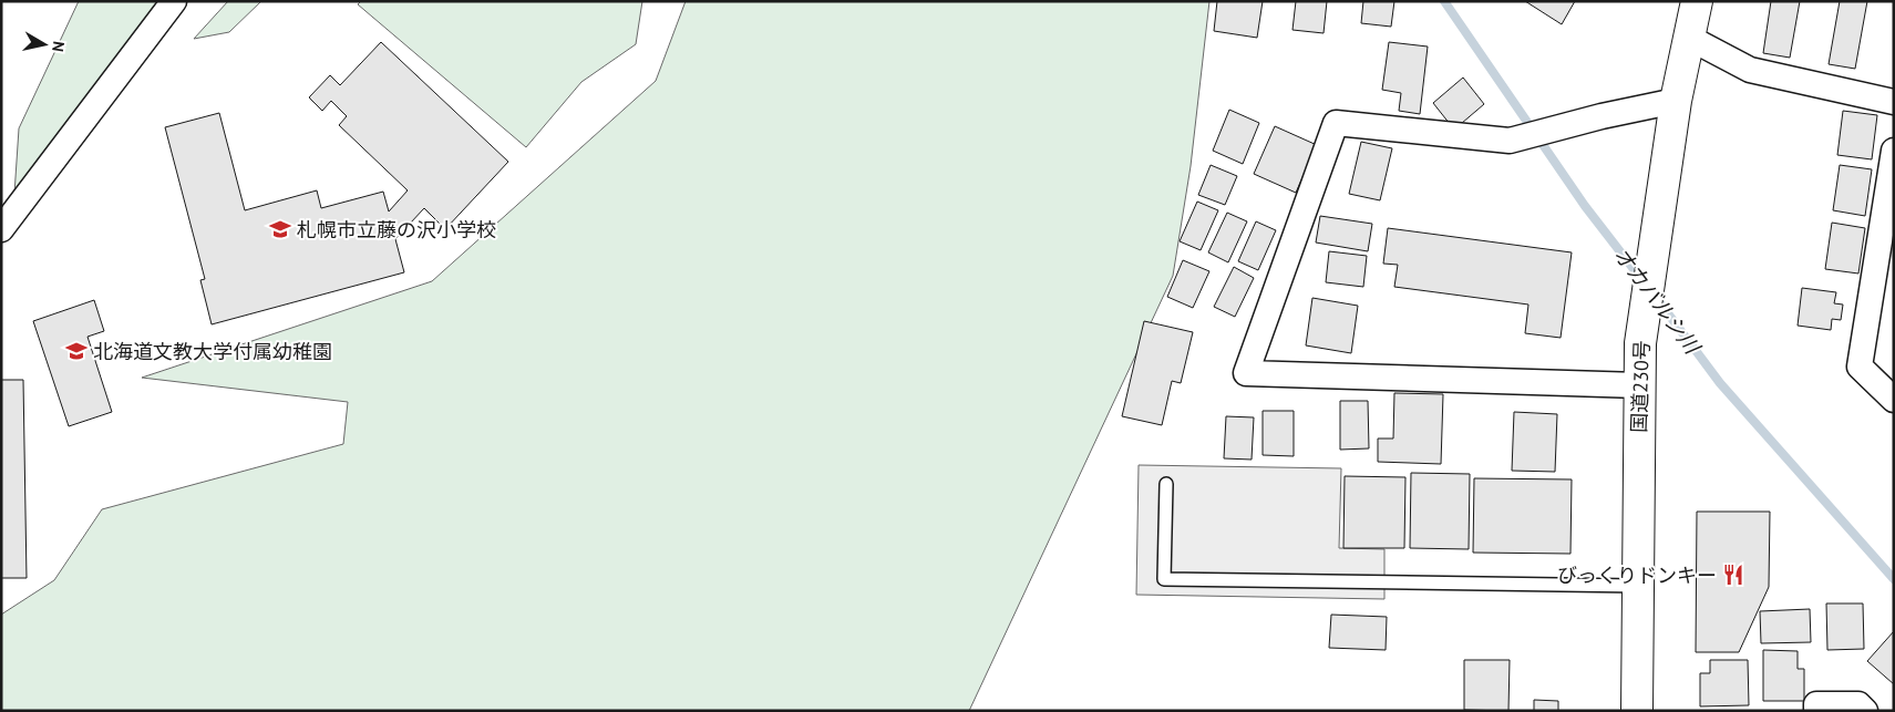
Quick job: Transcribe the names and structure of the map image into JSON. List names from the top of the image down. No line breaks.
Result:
{"streets":{"highway":["国道230号"]},"water":["オカバルシ川"],"places":{"school or university":["札幌市立藤の沢小学校","北海道文教大学付属幼稚園"],"restaurant":["びっくりドンキー"]},"north":"right"}
